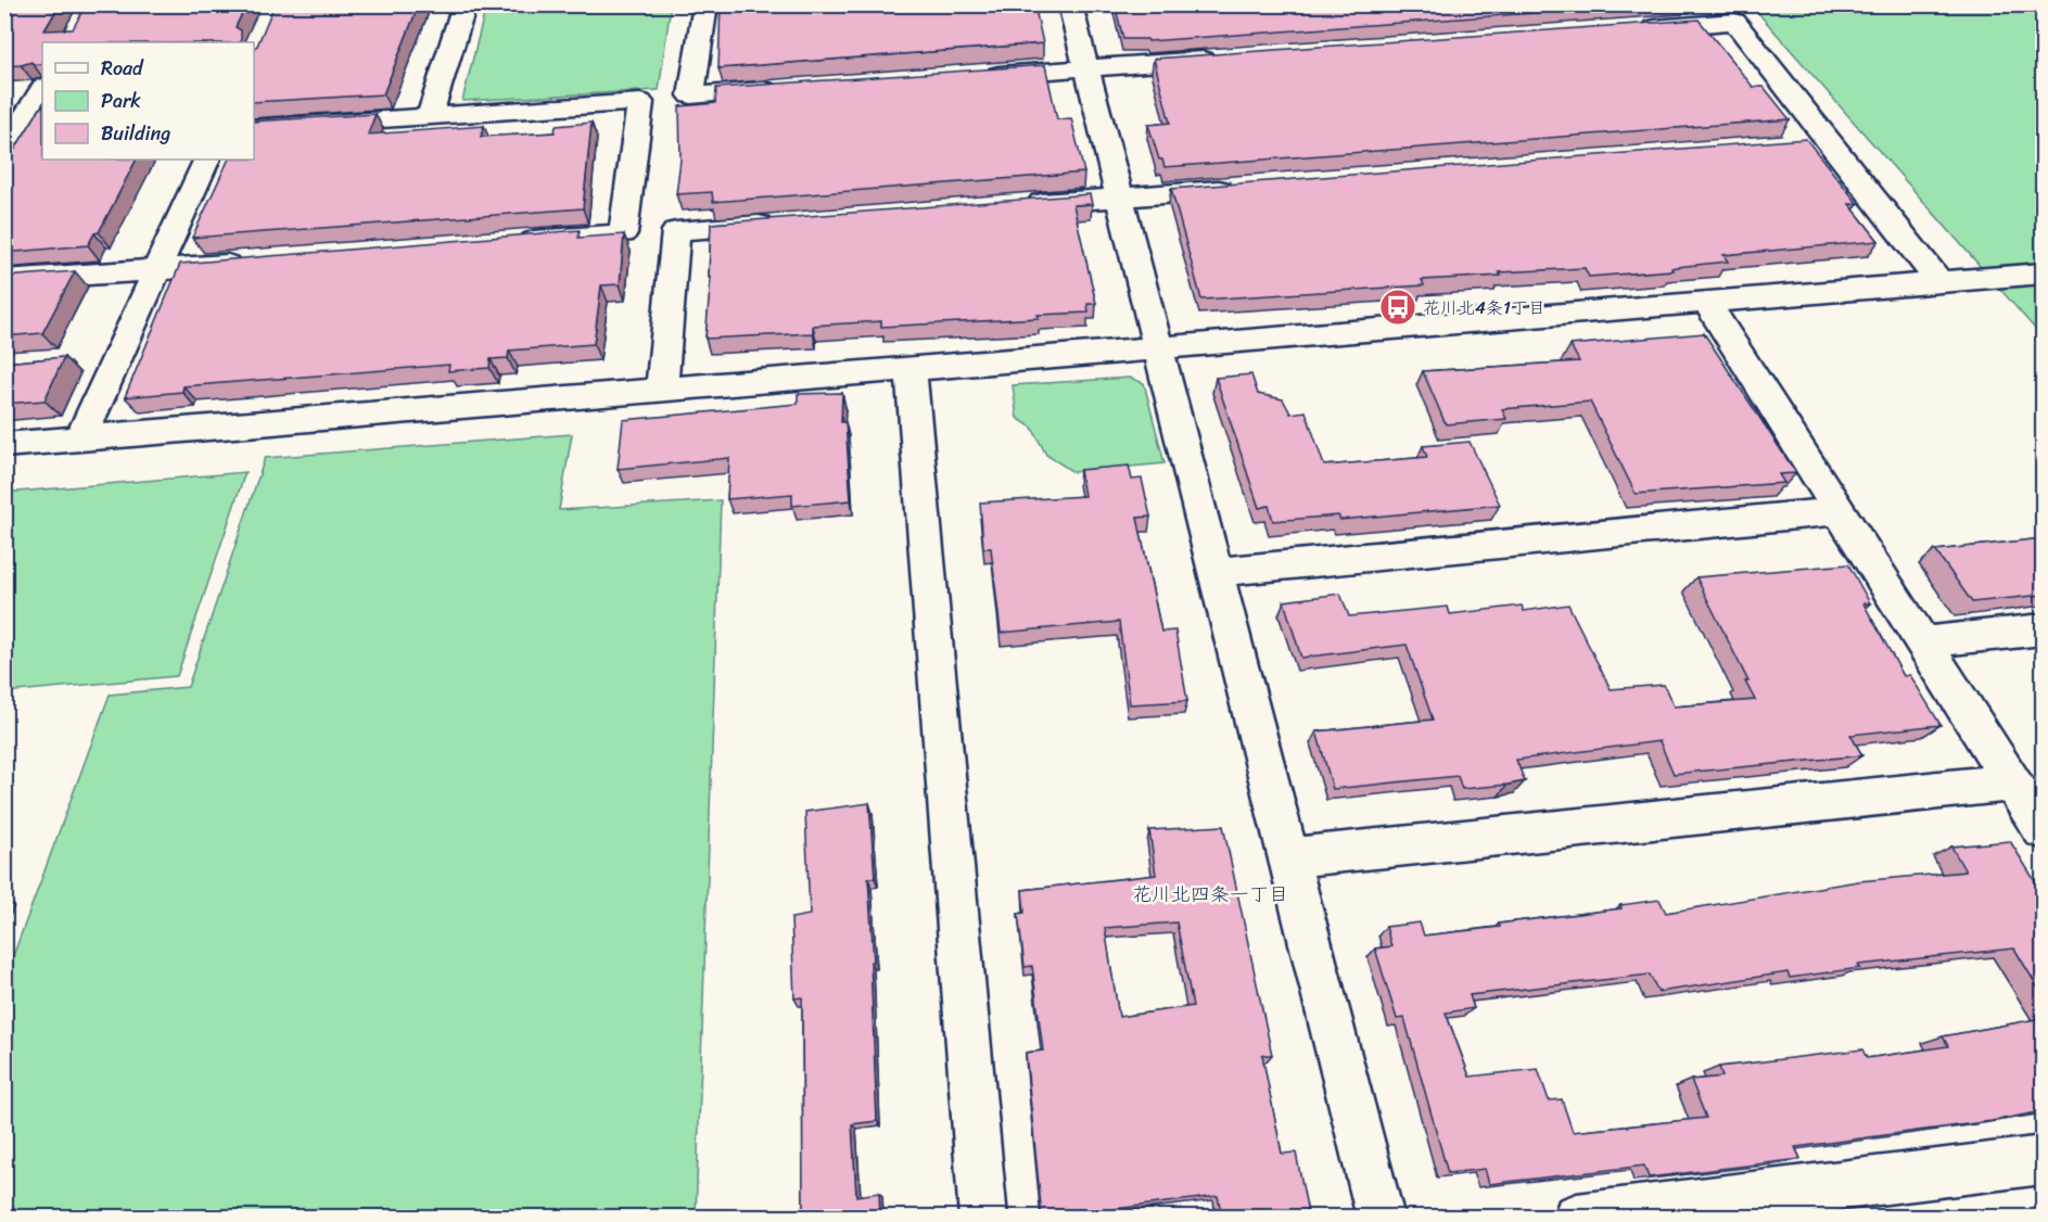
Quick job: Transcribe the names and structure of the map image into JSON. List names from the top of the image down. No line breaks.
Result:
{"districts":["花川北四条一丁目"],"places":{"bus stop":["花川北4条1丁目"]},"legend":["Road","Park","Building"]}
